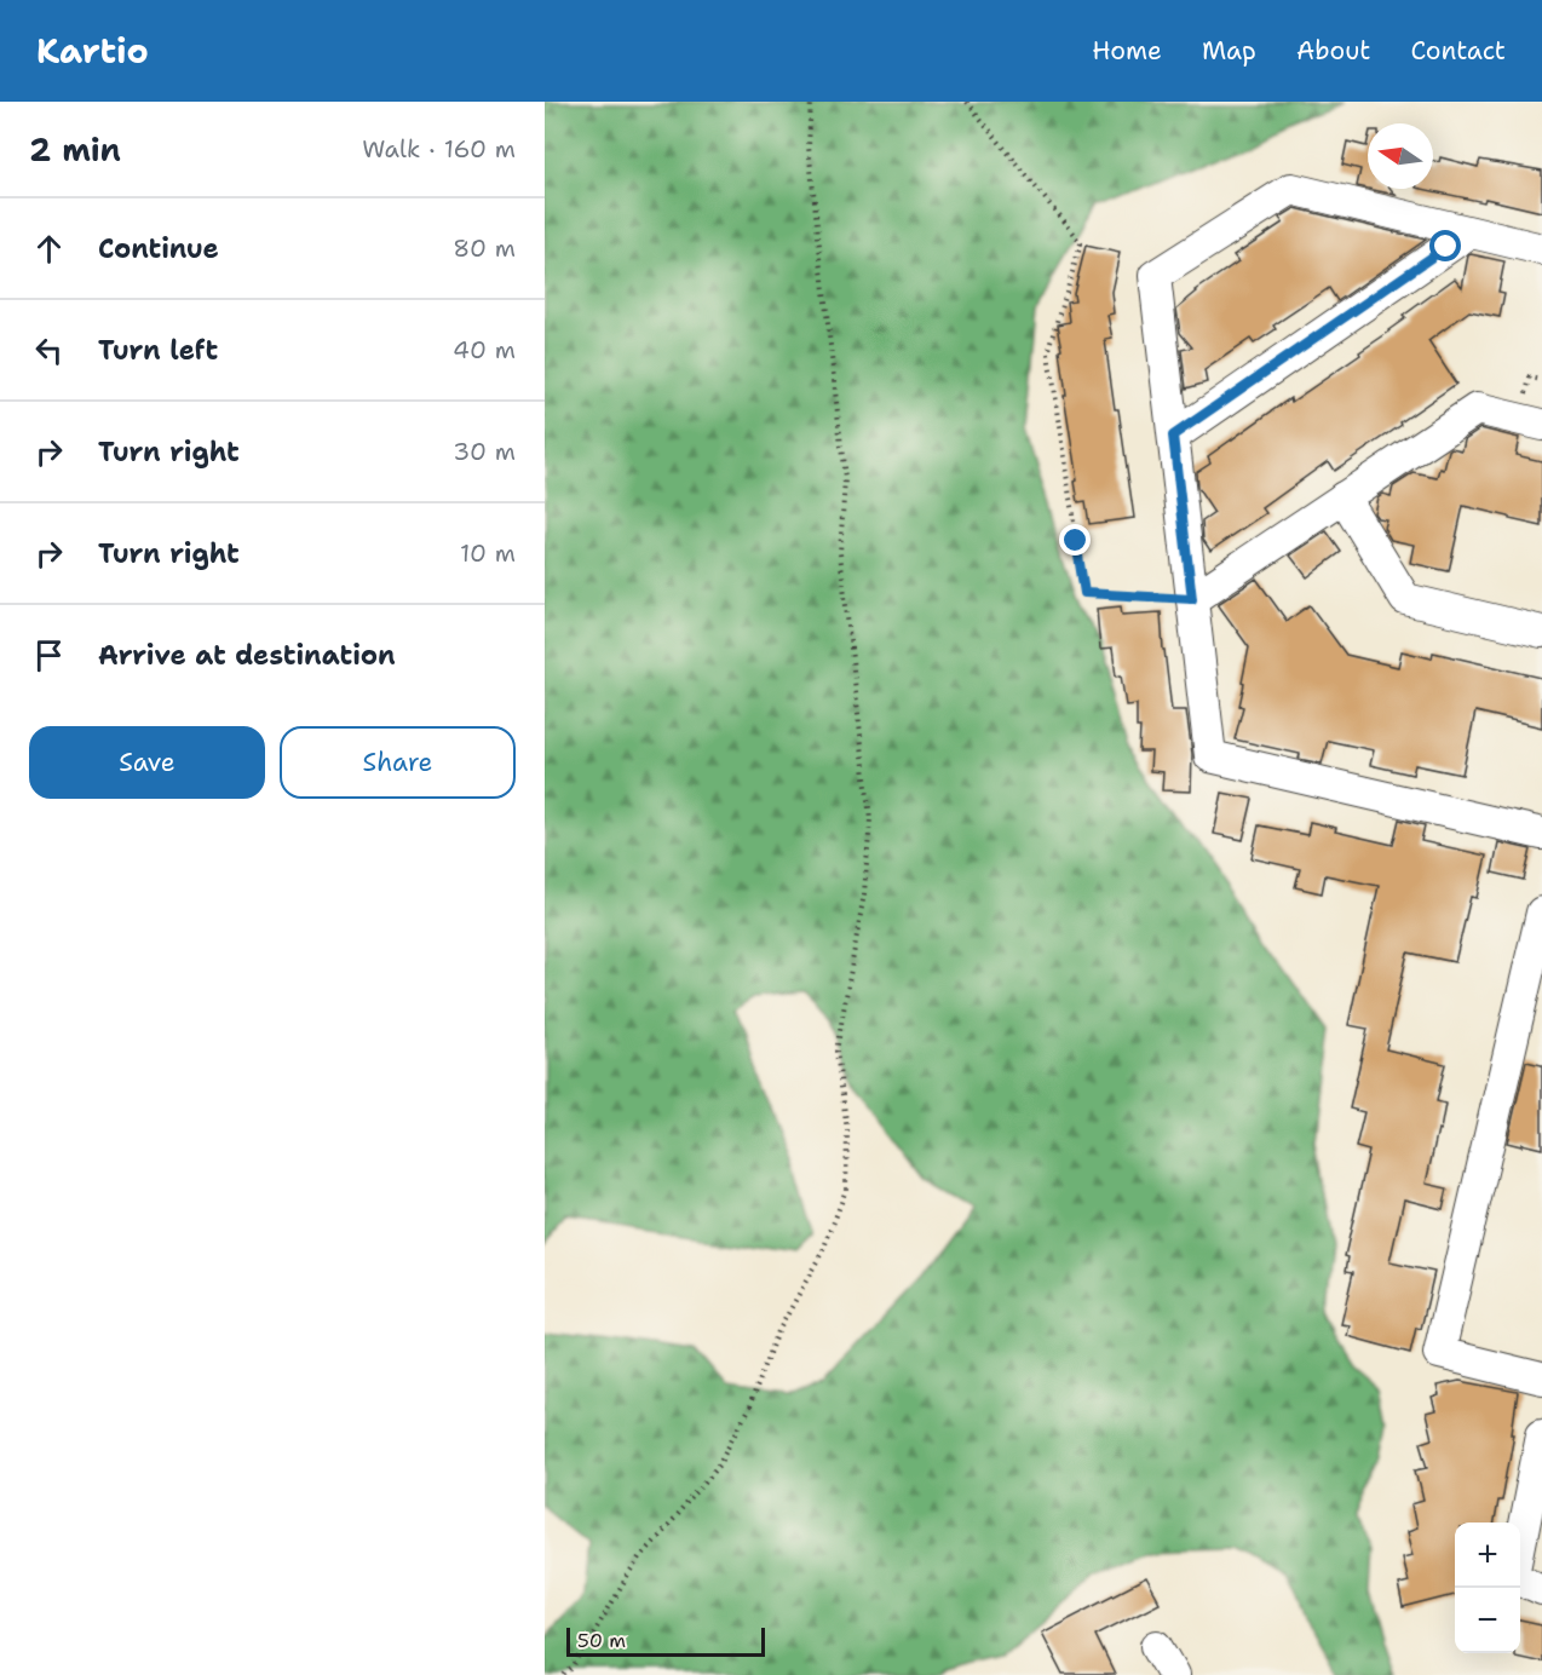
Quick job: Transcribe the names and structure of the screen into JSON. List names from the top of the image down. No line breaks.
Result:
{"scale_bar":"50 m","north":"left","page":{"header":"Kartio","nav":["Home","Map","About","Contact"],"heading":["2 min","Walk · 160 m"],"list":[["Continue","80 m"],["Turn left","40 m"],["Turn right","30 m"],["Turn right","10 m"],"Arrive at destination"],"buttons":["Save","Share"],"map_buttons":["+","−"],"scale":"50 m"}}
